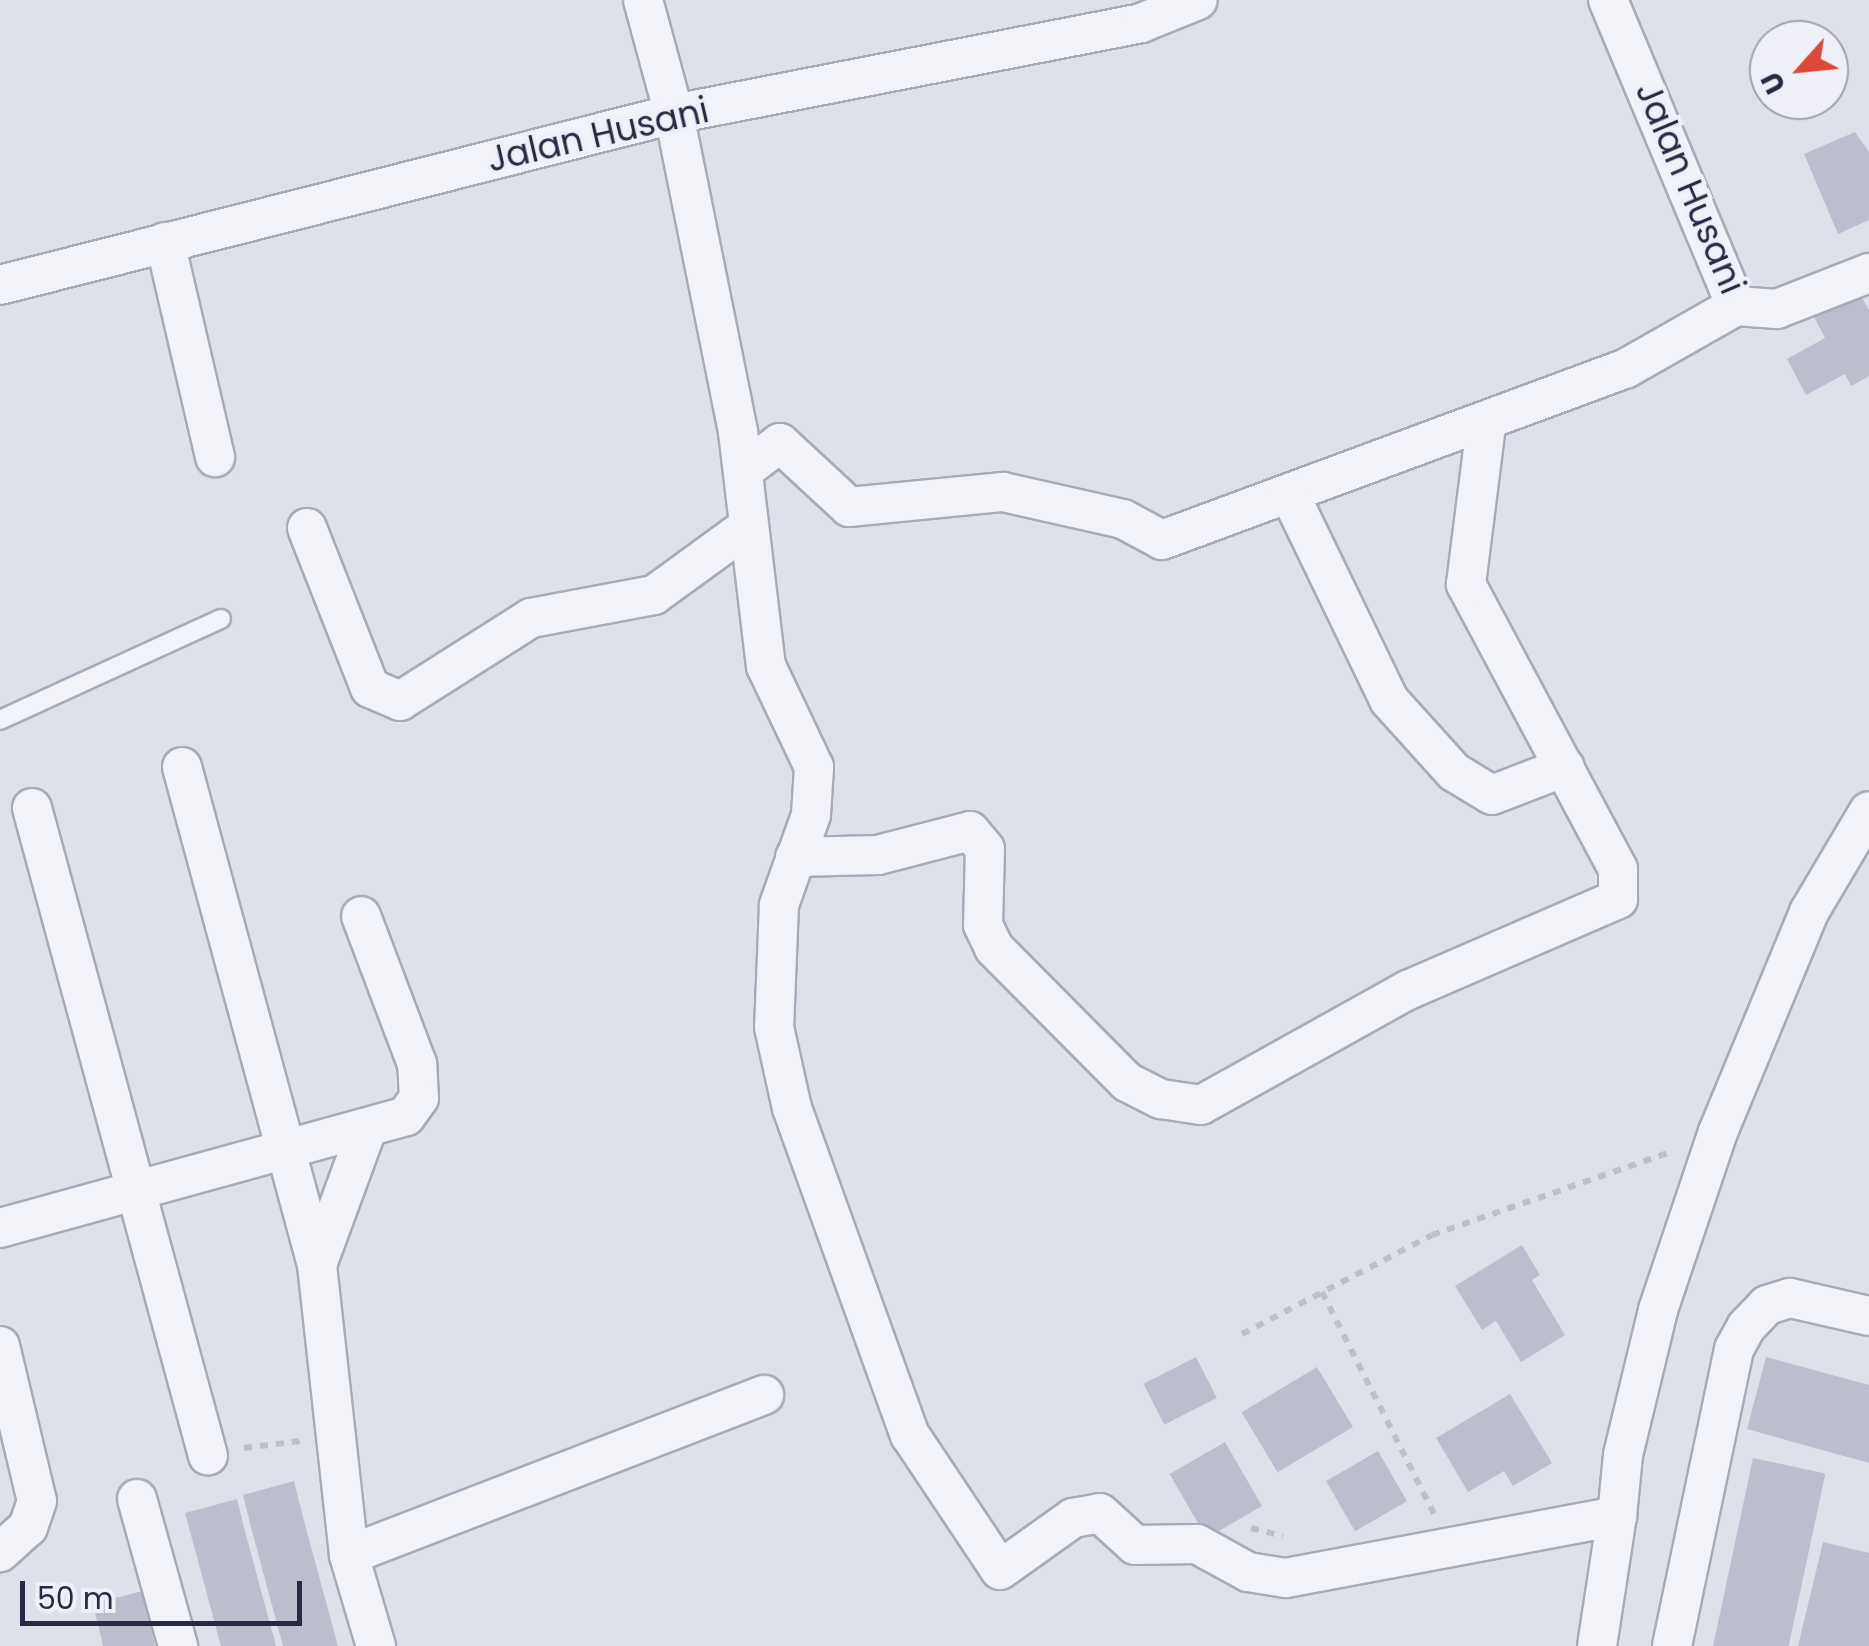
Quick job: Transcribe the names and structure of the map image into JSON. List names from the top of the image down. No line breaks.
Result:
{"streets":{"street":["Jalan Husani"]},"scale_bar":"50 m","north":"bottom left"}
